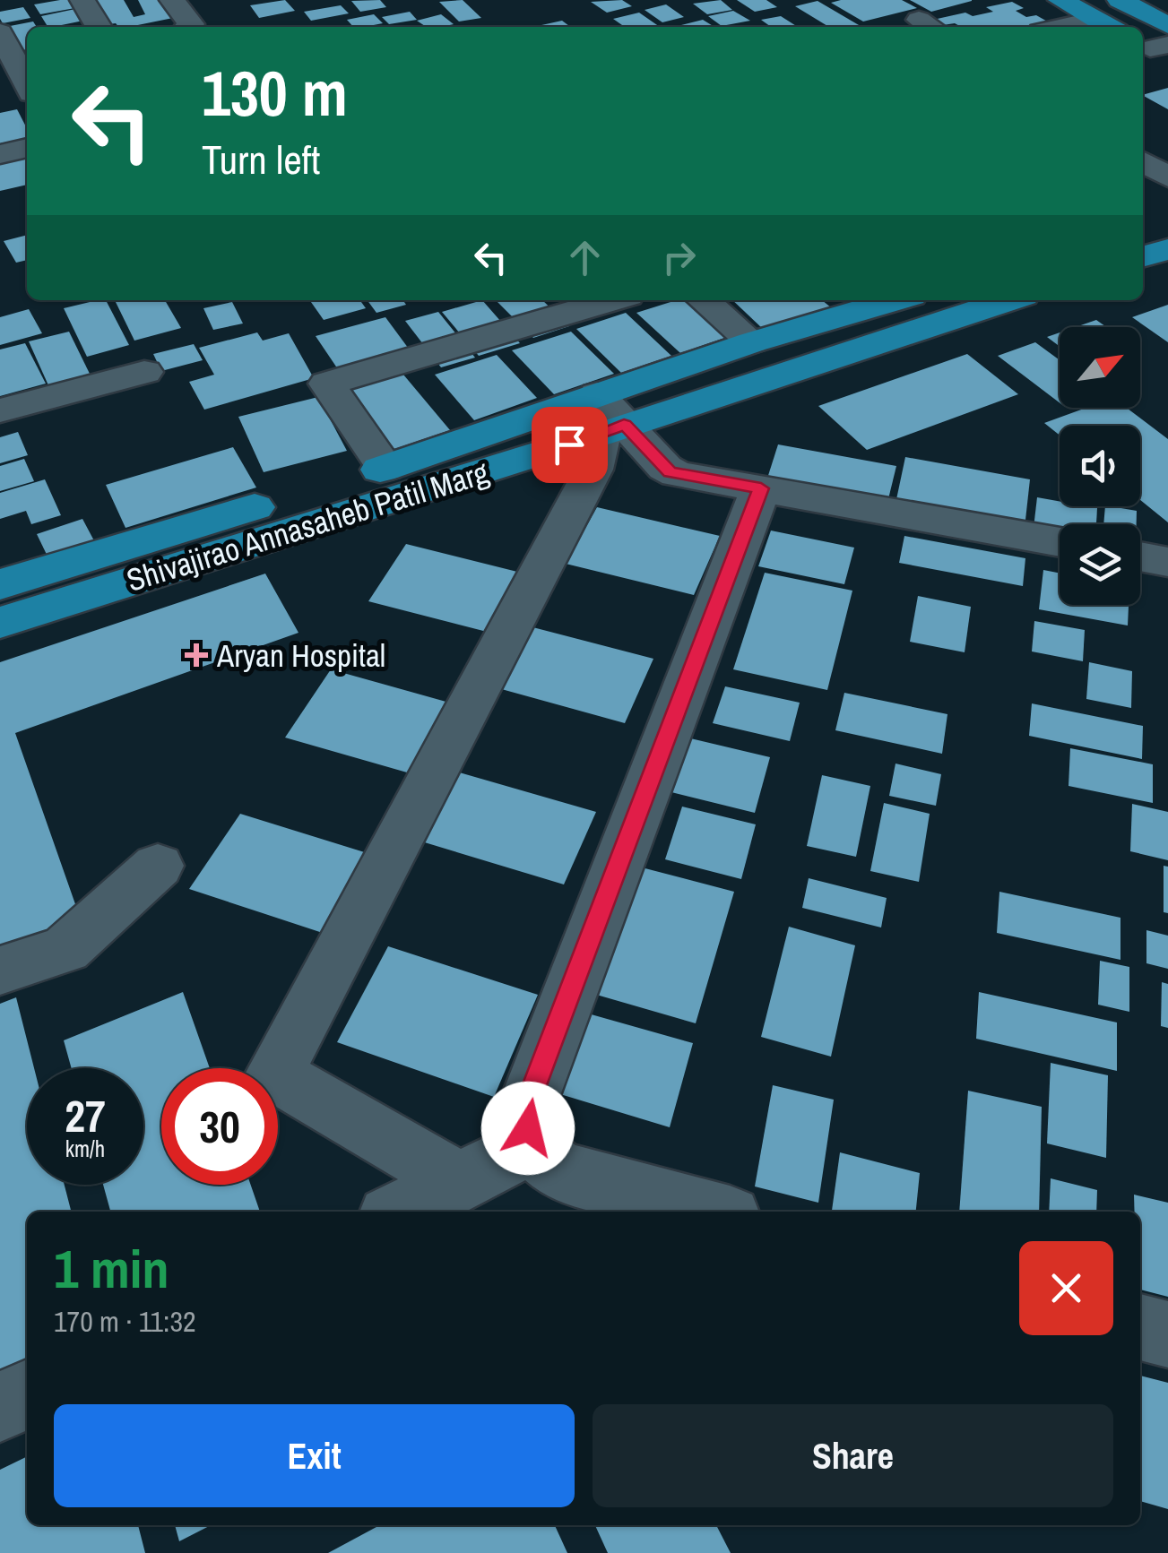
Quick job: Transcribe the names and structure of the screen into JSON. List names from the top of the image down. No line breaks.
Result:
{"streets":{"main road":["Shivajirao Annasaheb Patil Marg"]},"places":{"health":["Aryan Hospital"]},"north":"top right","page":{"turn":["130 m","Turn left"],"speed":"27 km/h","limit":"30","heading":["1 min","170 m · 11:32"],"buttons":["Exit","Share"]}}
